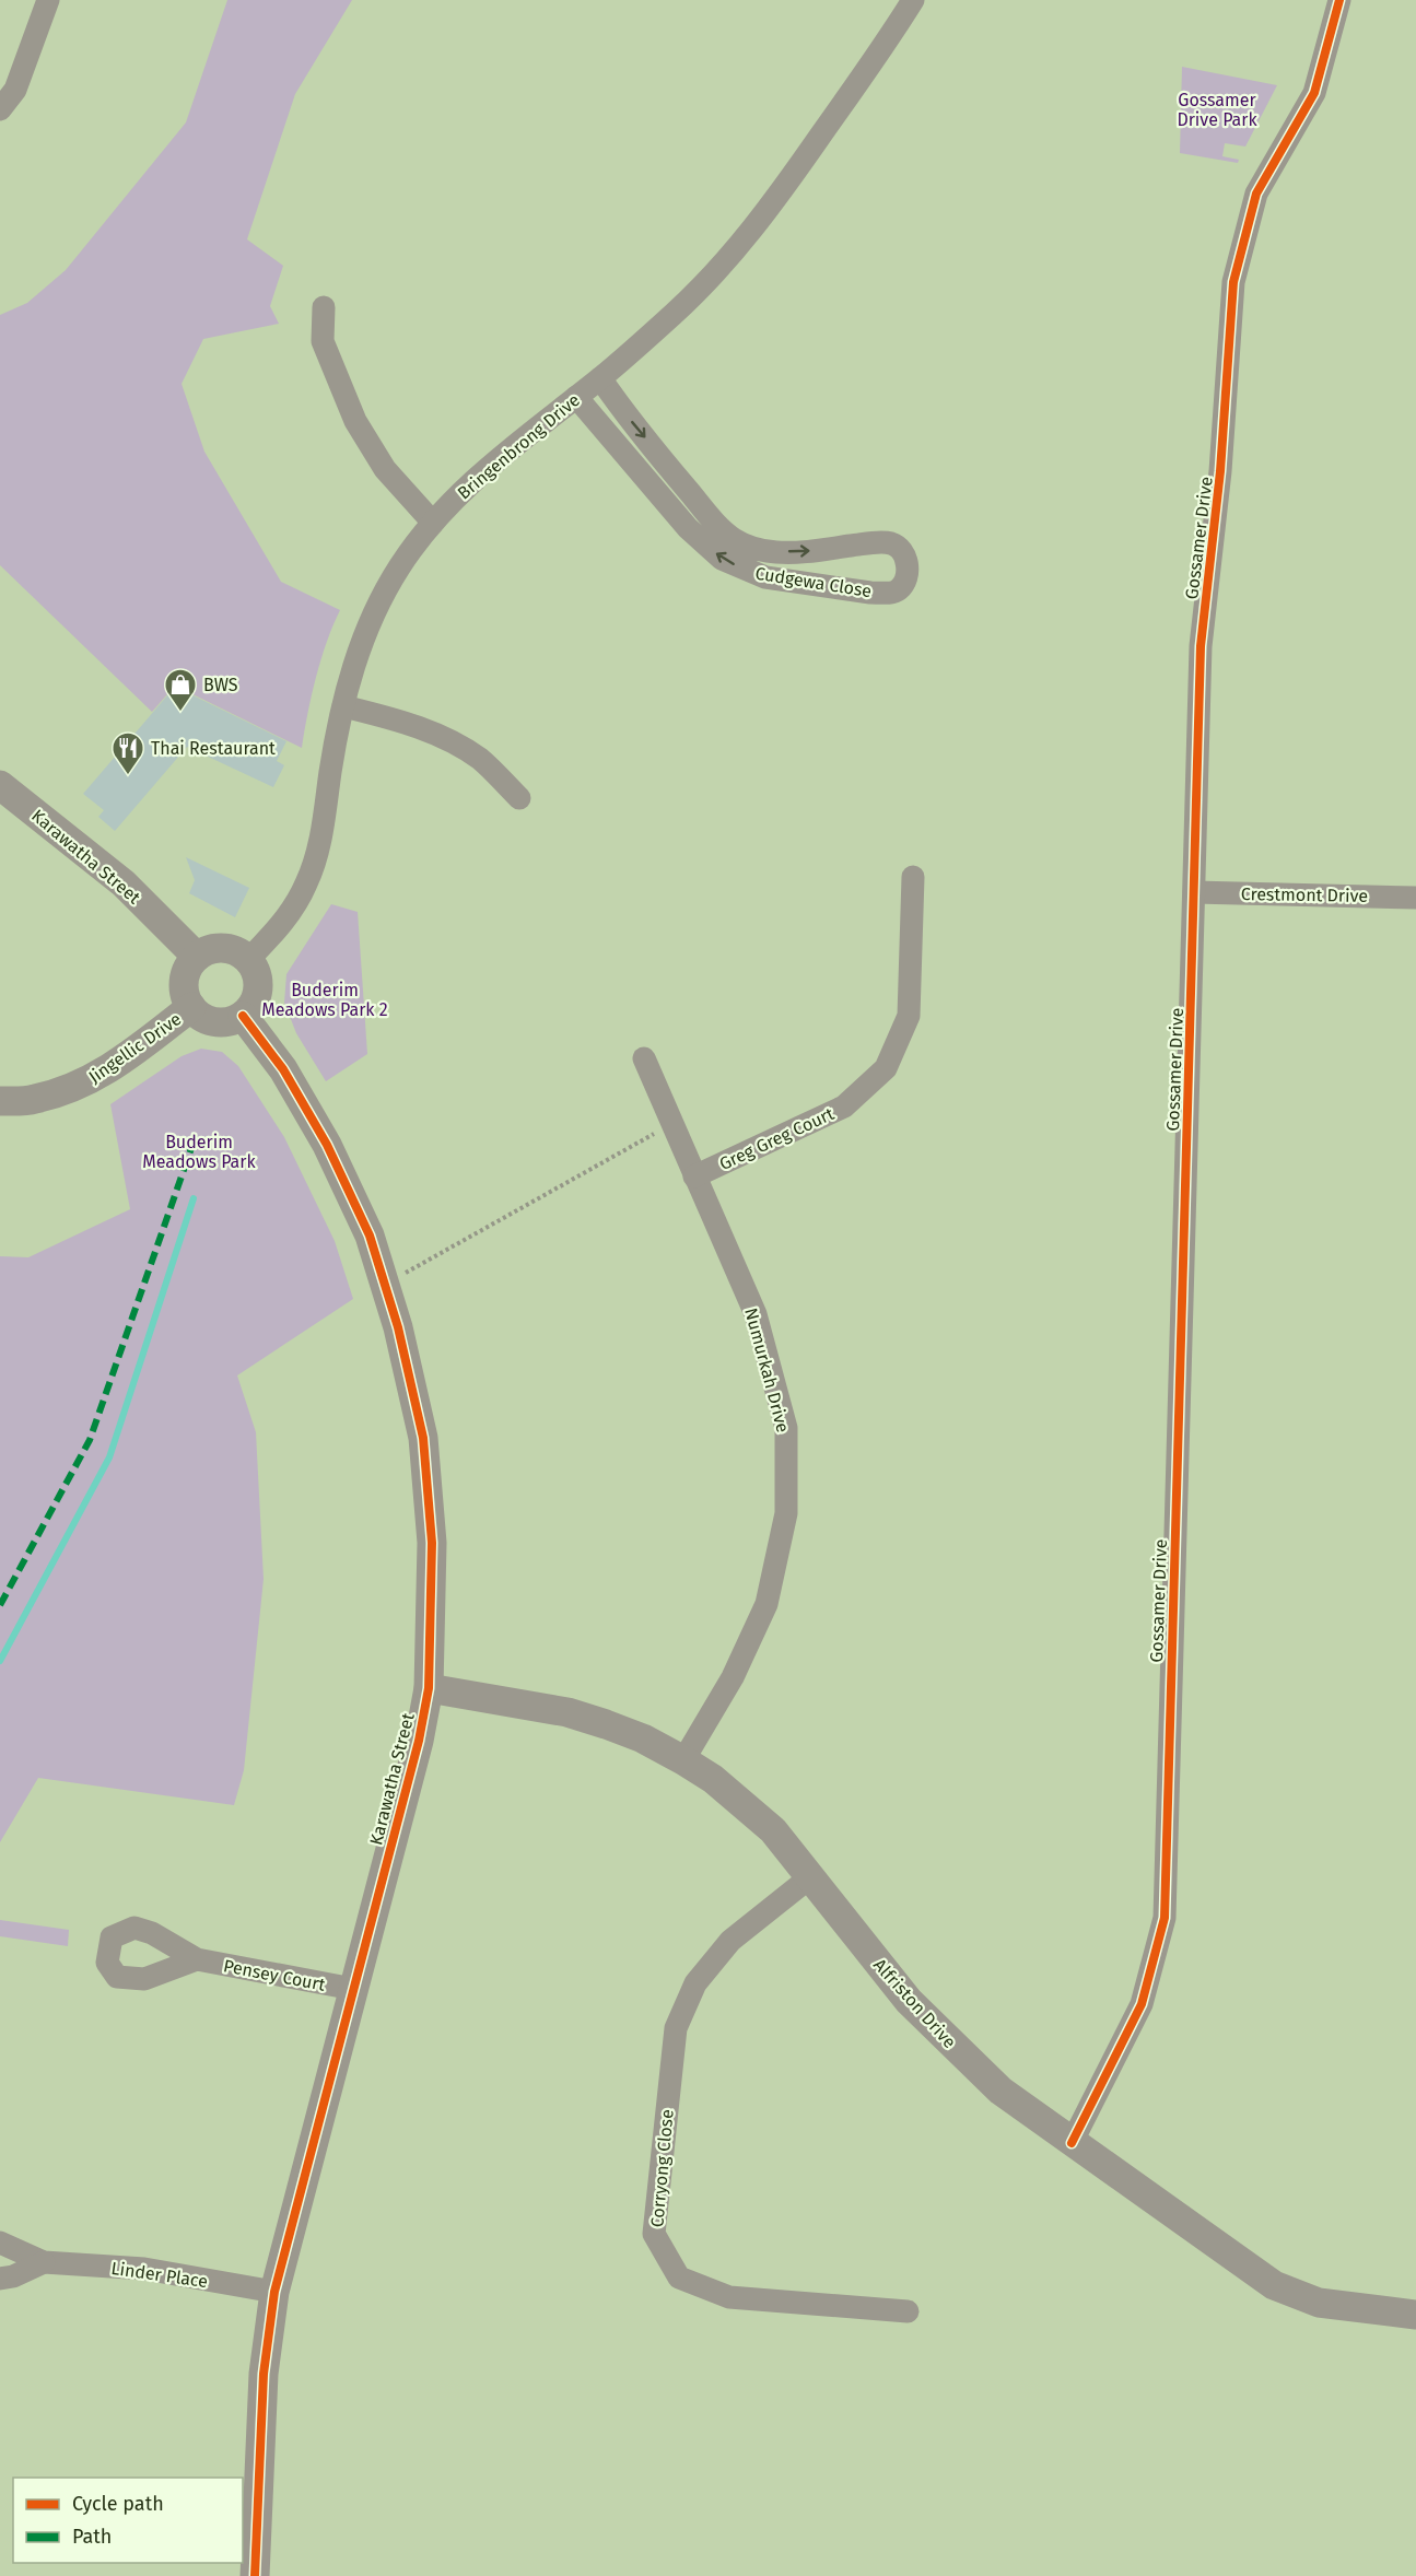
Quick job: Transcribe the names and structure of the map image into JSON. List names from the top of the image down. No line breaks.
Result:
{"streets":{"street":["Bringenbrong Drive","Gossamer Drive","Cudgewa Close","Karawatha Street","Crestmont Drive","Jingellic Drive","Greg Greg Court","Numurkah Drive","Pensey Court","Alfriston Drive","Corryong Close","Linder Place"]},"crossings":[["Bringenbrong Drive","Cudgewa Close"],["Bringenbrong Drive","Karawatha Street"],["Bringenbrong Drive","Jingellic Drive"],["Gossamer Drive","Crestmont Drive"],["Gossamer Drive","Alfriston Drive"],["Karawatha Street","Jingellic Drive"],["Karawatha Street","Pensey Court"],["Karawatha Street","Alfriston Drive"],["Karawatha Street","Linder Place"],["Greg Greg Court","Numurkah Drive"],["Numurkah Drive","Alfriston Drive"],["Alfriston Drive","Corryong Close"]],"parks":["Gossamer Drive Park","Buderim Meadows Park 2","Buderim Meadows Park"],"places":{"shop":["BWS"],"restaurant":["Thai Restaurant"]},"legend":["Cycle path","Path"]}
